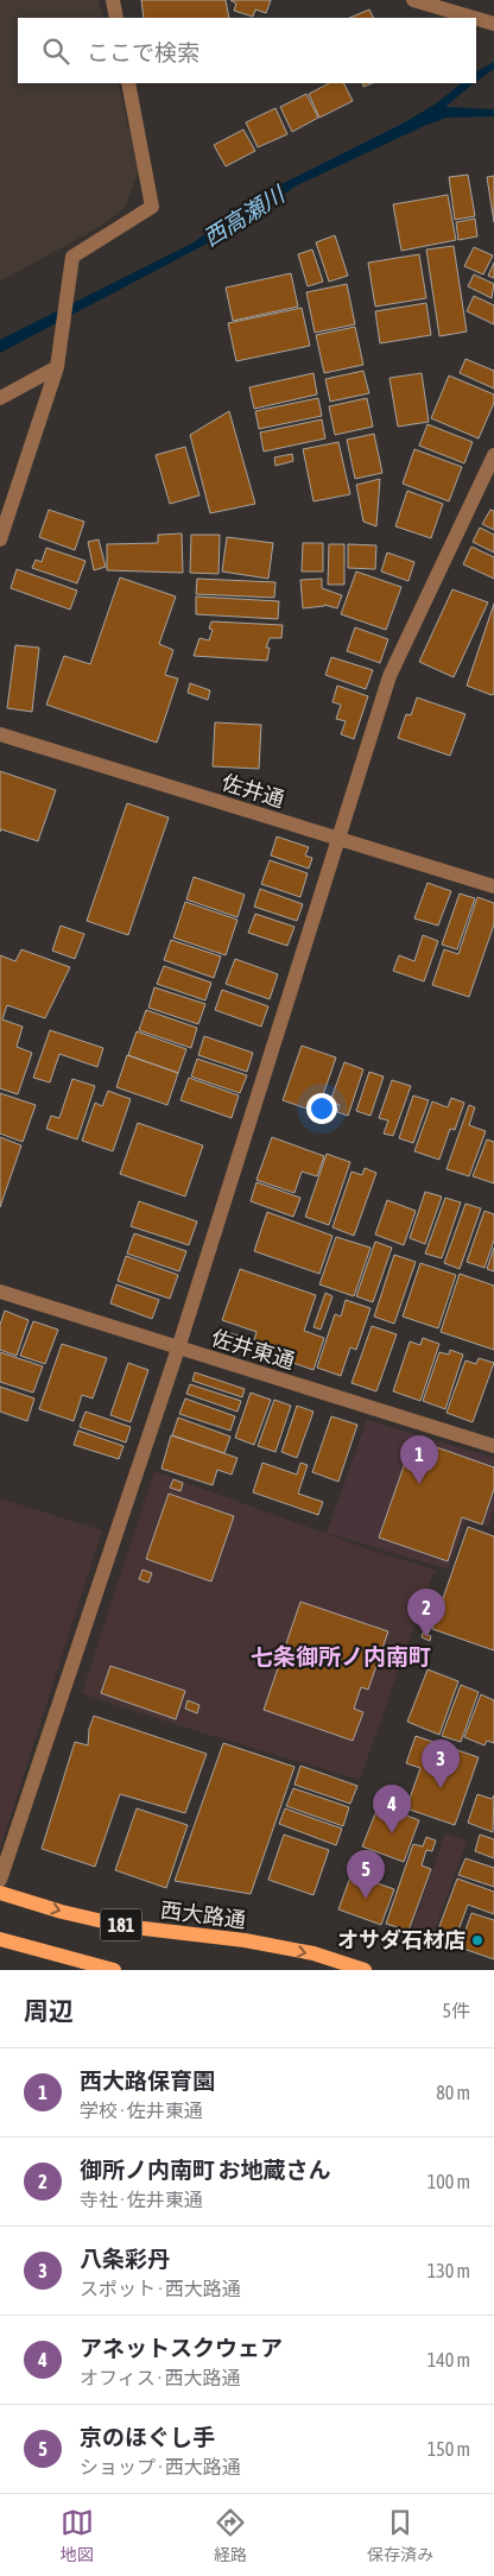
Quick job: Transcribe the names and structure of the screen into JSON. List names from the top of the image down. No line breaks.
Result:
{"streets":{"main road":["西大路通","181"],"street":["佐井通","佐井東通"]},"districts":["七条御所ノ内南町"],"water":["西高瀬川"],"places":["オサダ石材店"],"page":{"search":"ここで検索","pins":["1","2","3","4","5"],"heading":["周辺","5件"],"list":[{"mark":"1","name":"西大路保育園","note":"学校 · 佐井東通","value":"80 m"},{"mark":"2","name":"御所ノ内南町 お地蔵さん","note":"寺社 · 佐井東通","value":"100 m"},{"mark":"3","name":"八条彩丹","note":"スポット · 西大路通","value":"130 m"},{"mark":"4","name":"アネットスクウェア","note":"オフィス · 西大路通","value":"140 m"},{"mark":"5","name":"京のほぐし手","note":"ショップ · 西大路通","value":"150 m"}],"nav":["地図","経路","保存済み"]}}
